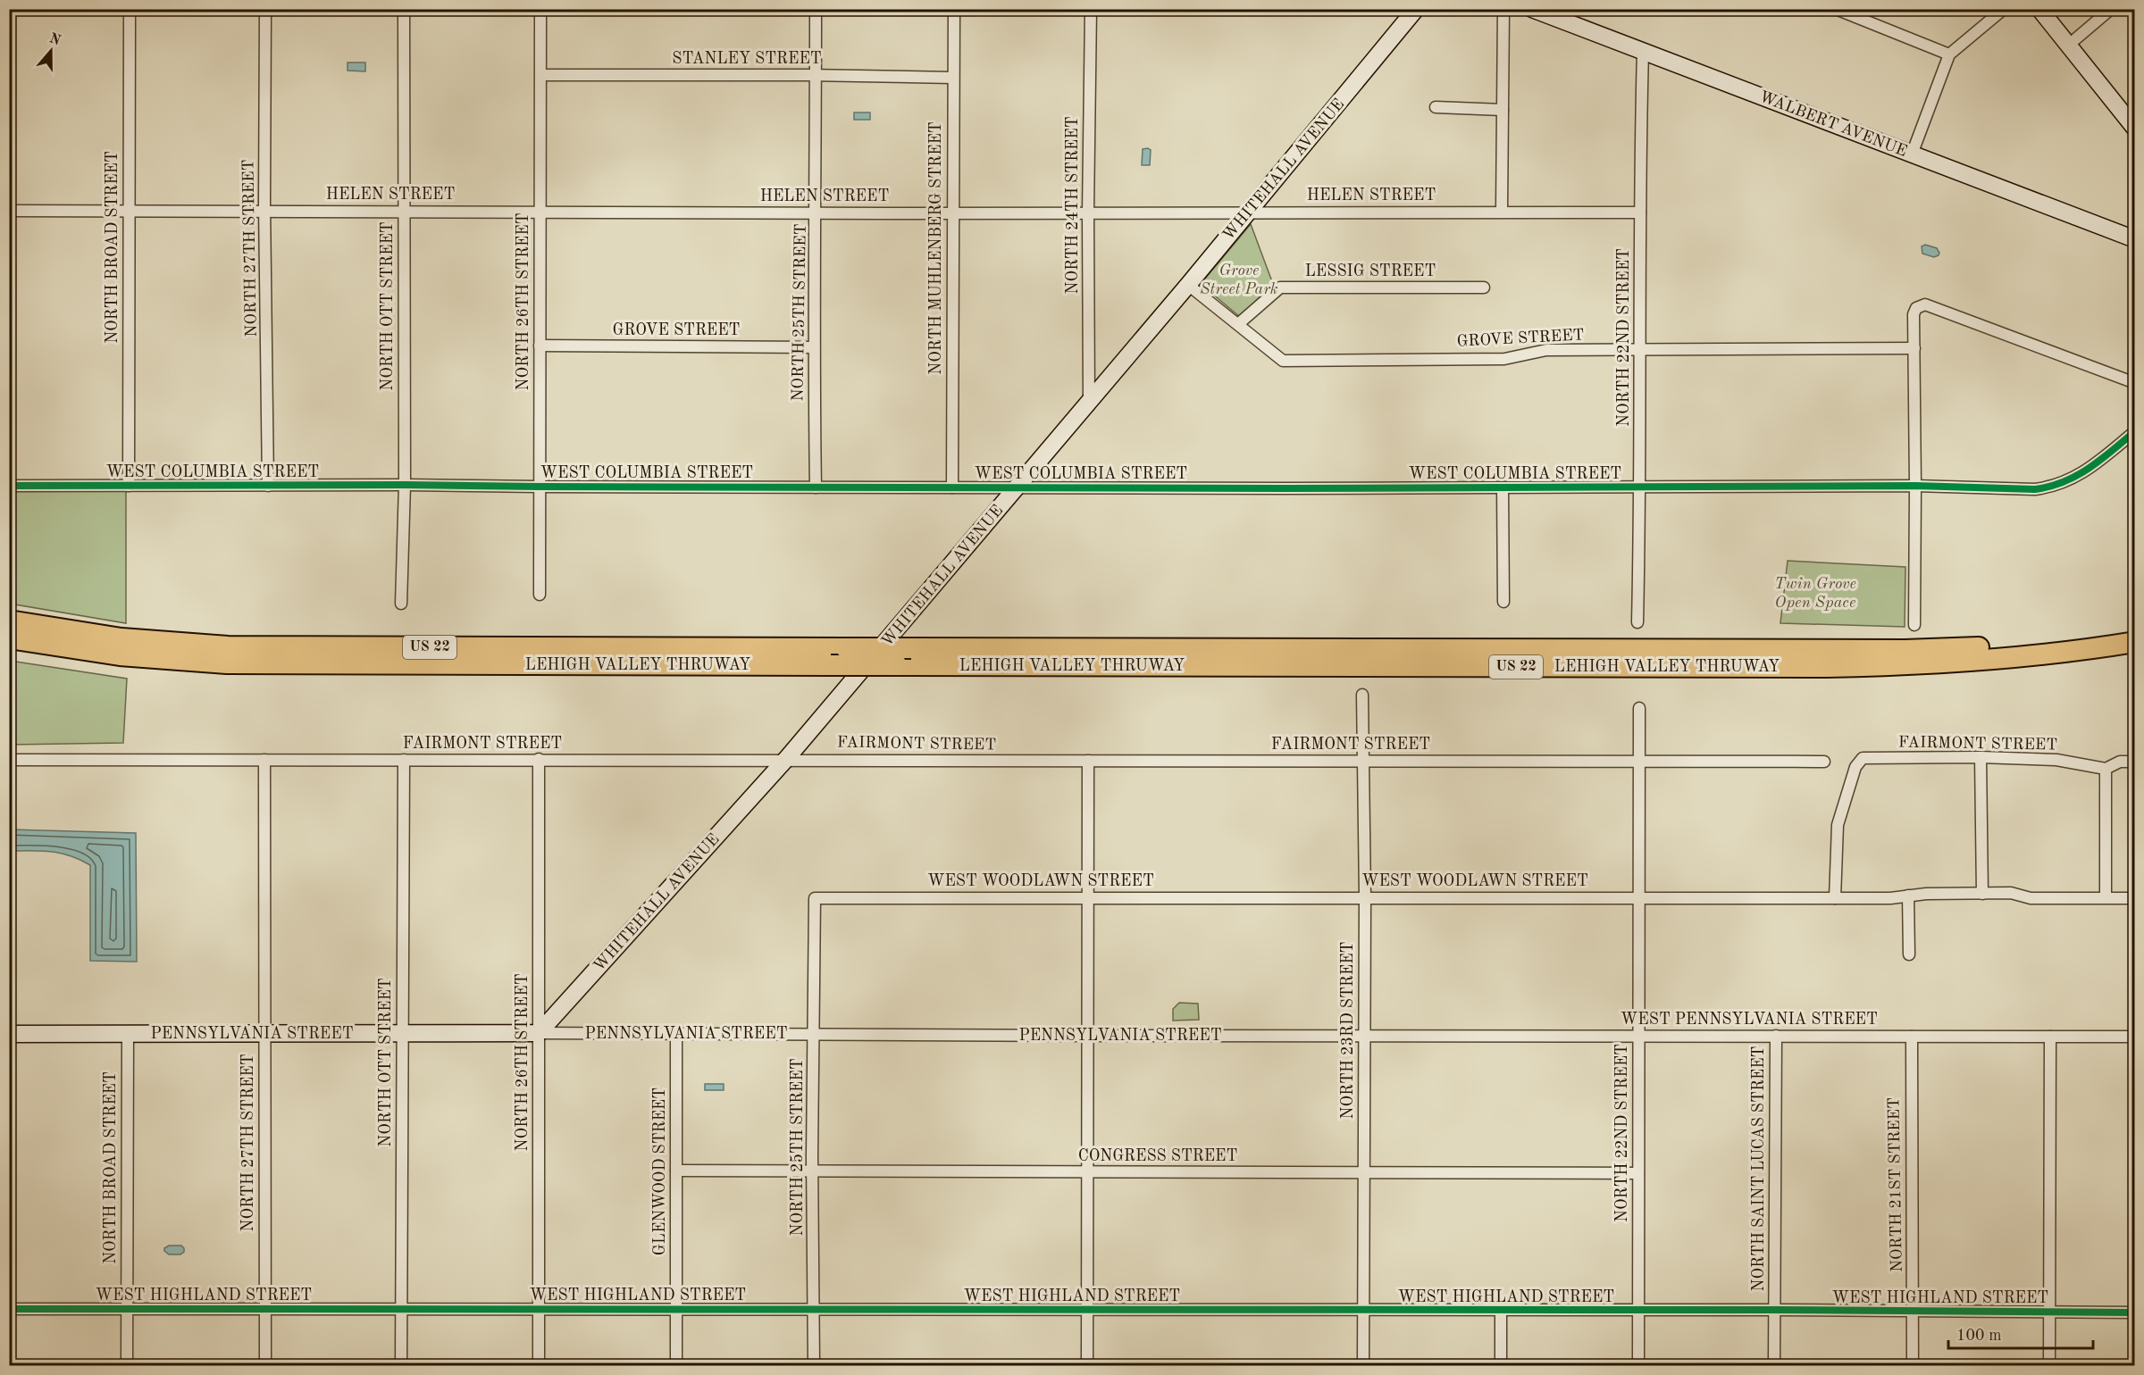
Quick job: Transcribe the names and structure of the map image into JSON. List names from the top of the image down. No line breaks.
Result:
{"streets":{"highway":["US 22","LEHIGH VALLEY THRUWAY"],"street":["STANLEY STREET","WALBERT AVENUE","WHITEHALL AVENUE","HELEN STREET","NORTH 24TH STREET","NORTH BROAD STREET","NORTH 27TH STREET","NORTH MUHLENBERG STREET","LESSIG STREET","NORTH 26TH STREET","NORTH OTT STREET","NORTH 25TH STREET","GROVE STREET","NORTH 22ND STREET","WEST COLUMBIA STREET","FAIRMONT STREET","WEST WOODLAWN STREET","WEST PENNSYLVANIA STREET","NORTH 23RD STREET","PENNSYLVANIA STREET","CONGRESS STREET","NORTH SAINT LUCAS STREET","GLENWOOD STREET","NORTH 21ST STREET","WEST HIGHLAND STREET"]},"crossings":[["STANLEY STREET","NORTH MUHLENBERG STREET"],["STANLEY STREET","NORTH 26TH STREET"],["STANLEY STREET","NORTH 25TH STREET"],["WALBERT AVENUE","NORTH 22ND STREET"],["WHITEHALL AVENUE","HELEN STREET"],["WHITEHALL AVENUE","NORTH 24TH STREET"],["WHITEHALL AVENUE","NORTH 26TH STREET"],["WHITEHALL AVENUE","GROVE STREET"],["WHITEHALL AVENUE","WEST COLUMBIA STREET"],["WHITEHALL AVENUE","FAIRMONT STREET"],["WHITEHALL AVENUE","PENNSYLVANIA STREET"],["HELEN STREET","NORTH 24TH STREET"],["HELEN STREET","NORTH BROAD STREET"],["HELEN STREET","NORTH 27TH STREET"],["HELEN STREET","NORTH MUHLENBERG STREET"],["HELEN STREET","NORTH 26TH STREET"],["HELEN STREET","NORTH OTT STREET"],["HELEN STREET","NORTH 25TH STREET"],["HELEN STREET","NORTH 22ND STREET"],["NORTH BROAD STREET","WEST COLUMBIA STREET"],["NORTH BROAD STREET","PENNSYLVANIA STREET"],["NORTH BROAD STREET","WEST HIGHLAND STREET"],["NORTH 27TH STREET","WEST COLUMBIA STREET"],["NORTH 27TH STREET","FAIRMONT STREET"],["NORTH 27TH STREET","PENNSYLVANIA STREET"],["NORTH 27TH STREET","WEST HIGHLAND STREET"],["NORTH MUHLENBERG STREET","WEST COLUMBIA STREET"],["LESSIG STREET","GROVE STREET"],["NORTH 26TH STREET","GROVE STREET"],["NORTH 26TH STREET","WEST COLUMBIA STREET"],["NORTH 26TH STREET","FAIRMONT STREET"],["NORTH 26TH STREET","PENNSYLVANIA STREET"],["NORTH 26TH STREET","WEST HIGHLAND STREET"],["NORTH OTT STREET","WEST COLUMBIA STREET"],["NORTH OTT STREET","FAIRMONT STREET"],["NORTH OTT STREET","PENNSYLVANIA STREET"],["NORTH OTT STREET","WEST HIGHLAND STREET"],["NORTH 25TH STREET","GROVE STREET"],["NORTH 25TH STREET","WEST COLUMBIA STREET"],["NORTH 25TH STREET","WEST WOODLAWN STREET"],["NORTH 25TH STREET","PENNSYLVANIA STREET"],["NORTH 25TH STREET","CONGRESS STREET"],["NORTH 25TH STREET","WEST HIGHLAND STREET"],["GROVE STREET","NORTH 22ND STREET"],["NORTH 22ND STREET","WEST COLUMBIA STREET"],["NORTH 22ND STREET","FAIRMONT STREET"],["NORTH 22ND STREET","WEST WOODLAWN STREET"],["NORTH 22ND STREET","WEST PENNSYLVANIA STREET"],["NORTH 22ND STREET","CONGRESS STREET"],["NORTH 22ND STREET","WEST HIGHLAND STREET"],["FAIRMONT STREET","WEST WOODLAWN STREET"],["FAIRMONT STREET","NORTH 23RD STREET"],["WEST WOODLAWN STREET","NORTH 23RD STREET"],["WEST PENNSYLVANIA STREET","NORTH 23RD STREET"],["WEST PENNSYLVANIA STREET","PENNSYLVANIA STREET"],["WEST PENNSYLVANIA STREET","NORTH SAINT LUCAS STREET"],["WEST PENNSYLVANIA STREET","NORTH 21ST STREET"],["NORTH 23RD STREET","PENNSYLVANIA STREET"],["NORTH 23RD STREET","CONGRESS STREET"],["NORTH 23RD STREET","WEST HIGHLAND STREET"],["PENNSYLVANIA STREET","GLENWOOD STREET"],["CONGRESS STREET","GLENWOOD STREET"],["NORTH SAINT LUCAS STREET","WEST HIGHLAND STREET"],["GLENWOOD STREET","WEST HIGHLAND STREET"],["NORTH 21ST STREET","WEST HIGHLAND STREET"]],"parks":["Grove Street Park","Twin Grove Open Space"],"scale_bar":"100 m","north":"top"}
